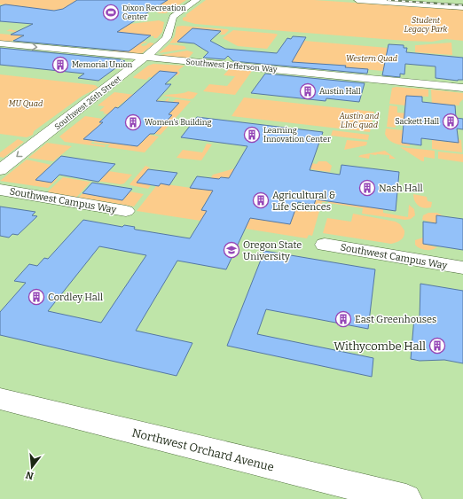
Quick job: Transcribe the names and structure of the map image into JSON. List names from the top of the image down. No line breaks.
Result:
{"streets":{"street":["Southwest Jefferson Way","Southwest 26th Street","Southwest Campus Way","Northwest Orchard Avenue"]},"crossings":[["Southwest Jefferson Way","Southwest 26th Street"]],"one_way":["Southwest 26th Street"],"parks":["Student Legacy Park","Western Quad","MU Quad","Austin and LInC quad"],"places":{"sports":["Dixon Recreation Center"],"building":["Memorial Union","Austin Hall","Sackett Hall","Women's Building","Learning Innovation Center","Nash Hall","Agricultural & Life Sciences","Cordley Hall","East Greenhouses","Withycombe Hall"],"school or university":["Oregon State University"]},"north":"bottom"}
